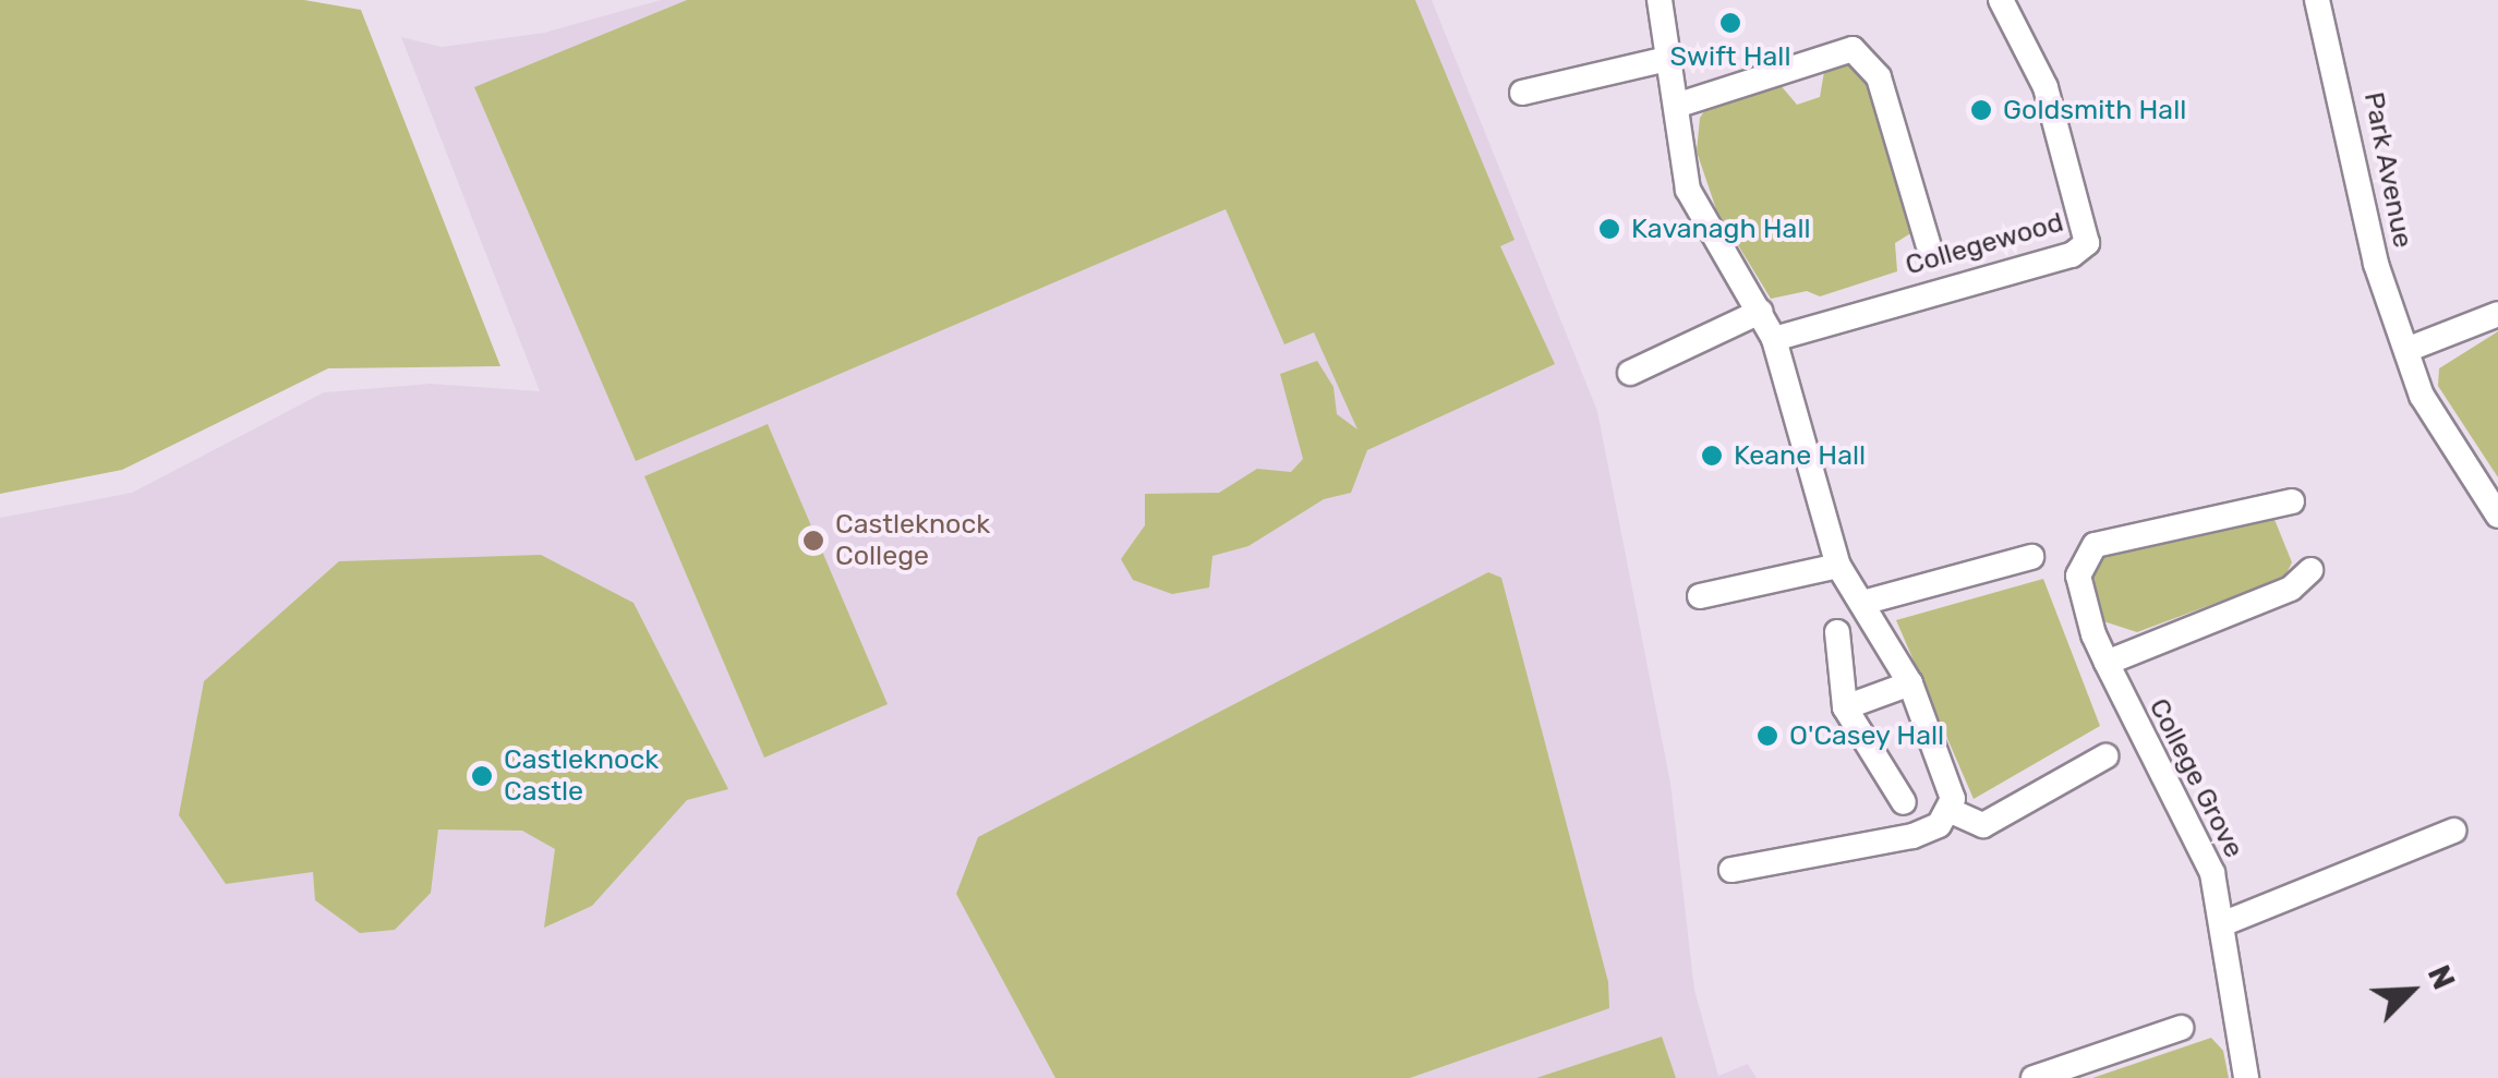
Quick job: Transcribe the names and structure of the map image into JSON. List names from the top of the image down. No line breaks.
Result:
{"streets":{"street":["Park Avenue","Collegewood","College Grove"]},"places":["Swift Hall","Goldsmith Hall","Kavanagh Hall","Keane Hall","Castleknock College","O'Casey Hall","Castleknock Castle"],"north":"top right"}
